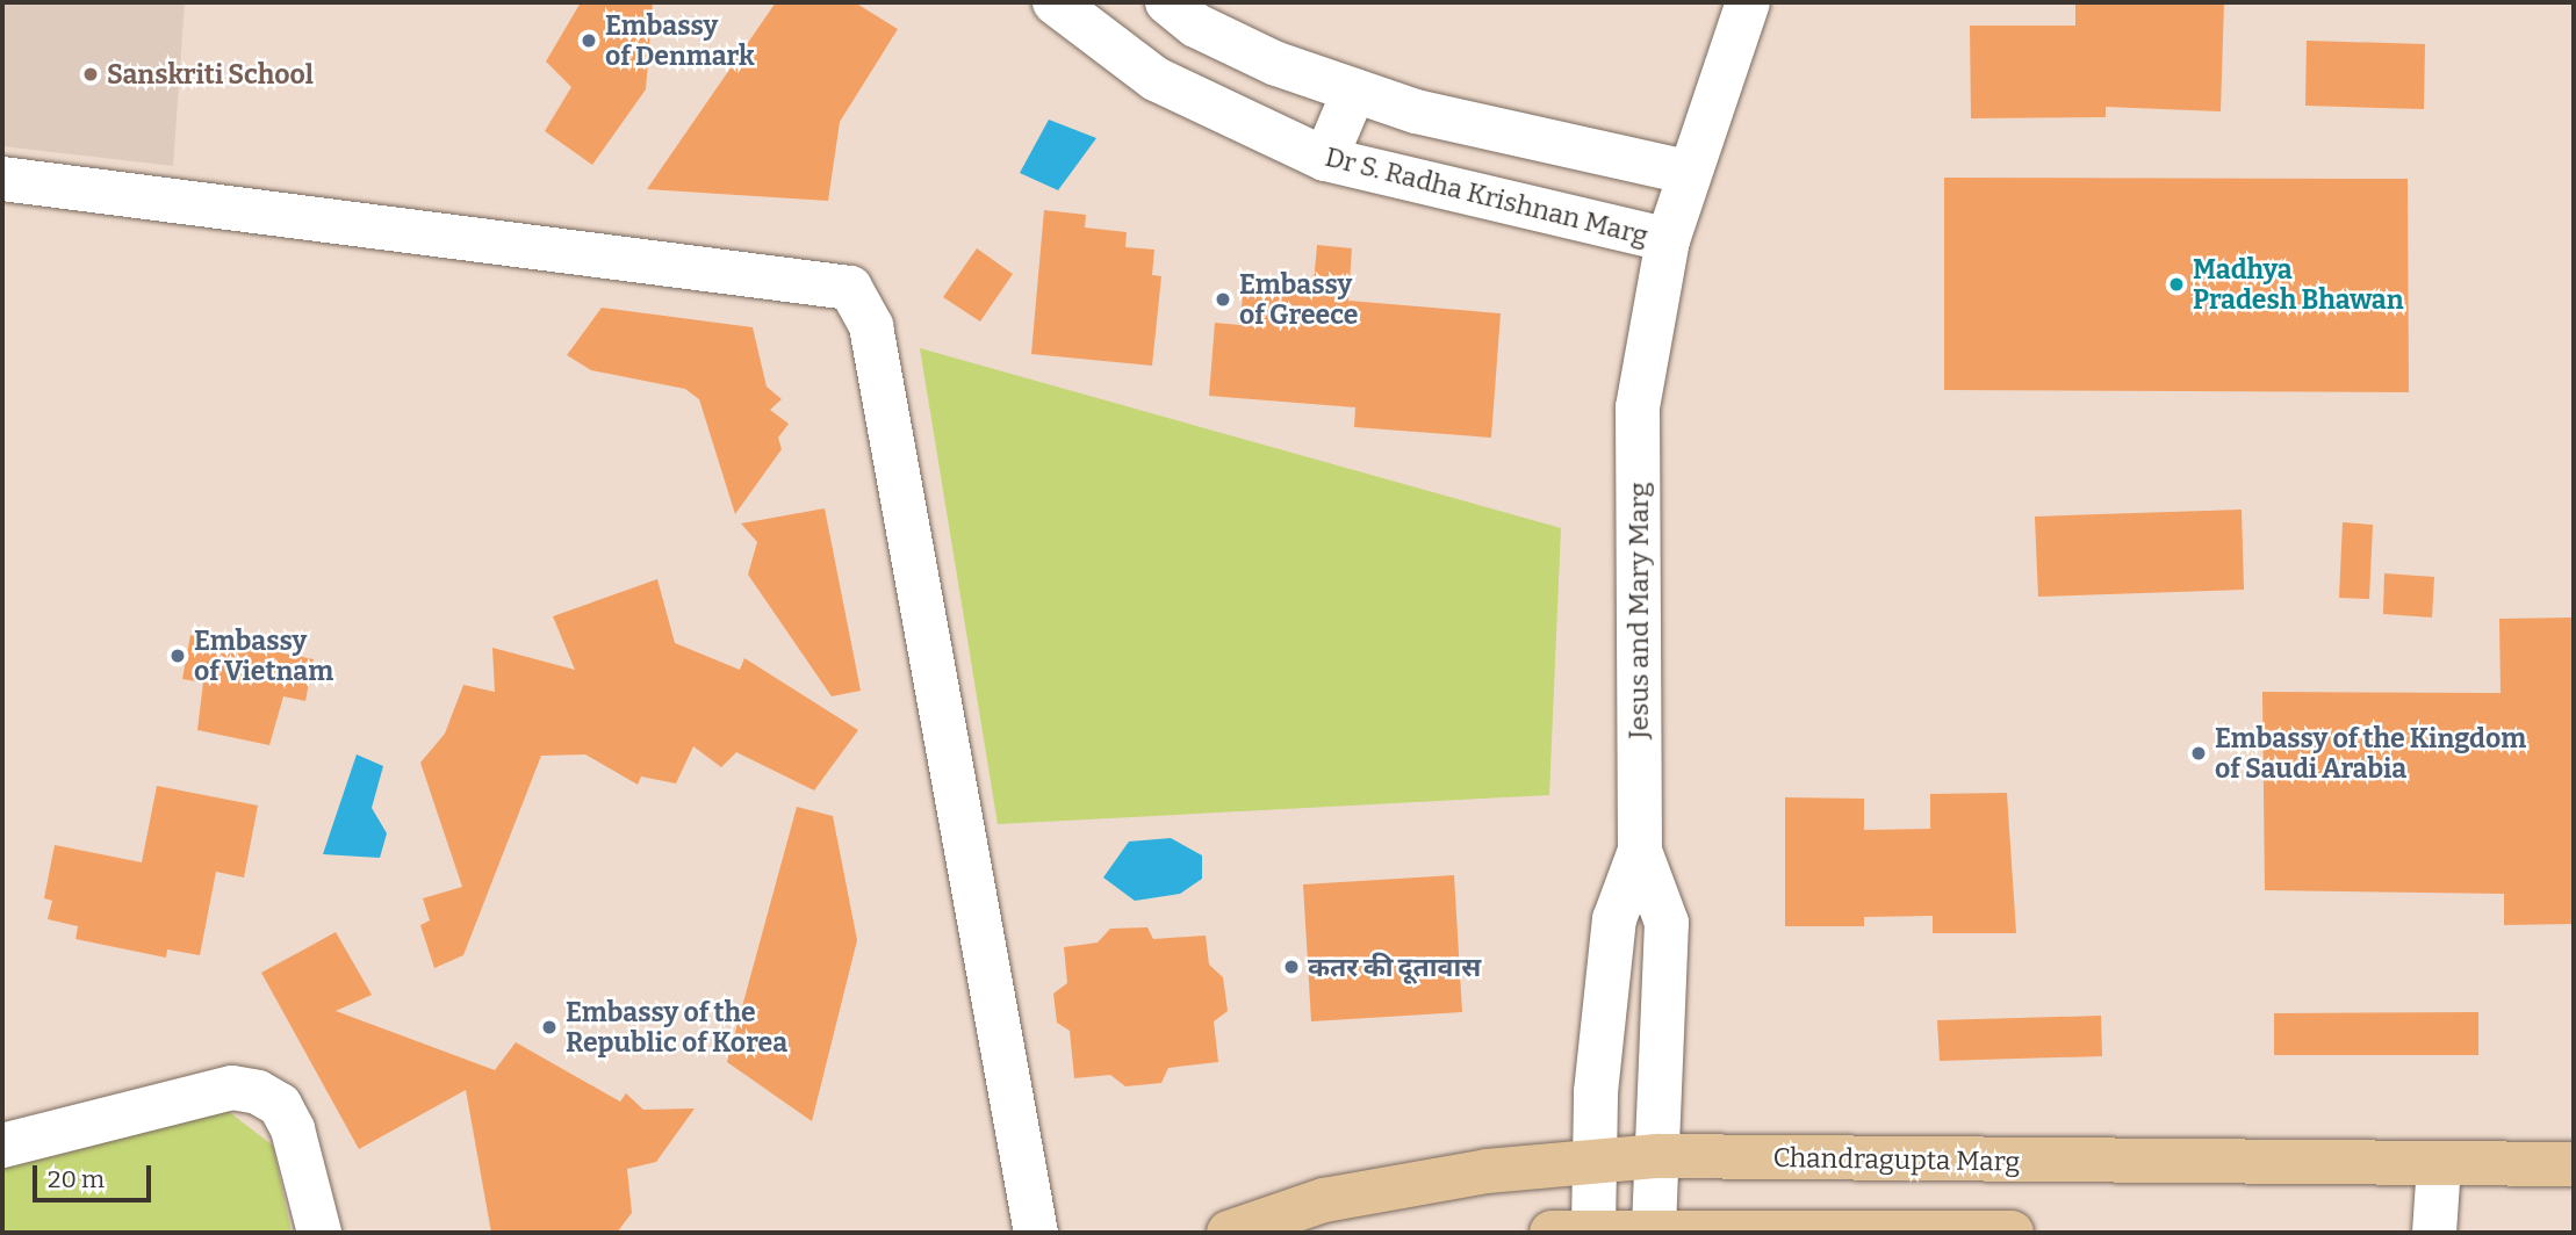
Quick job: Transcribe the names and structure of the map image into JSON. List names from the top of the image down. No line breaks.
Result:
{"streets":{"main road":["Chandragupta Marg"],"street":["Dr S. Radha Krishnan Marg","Jesus and Mary Marg"]},"crossings":[["Dr S. Radha Krishnan Marg","Jesus and Mary Marg"],["Jesus and Mary Marg","Chandragupta Marg"]],"places":["Embassy of Denmark","Sanskriti School","Madhya Pradesh Bhawan","Embassy of Greece","Embassy of Vietnam","Embassy of the Kingdom of Saudi Arabia","कतर की दूतावास","Embassy of the Republic of Korea"],"scale_bar":"20 m"}
